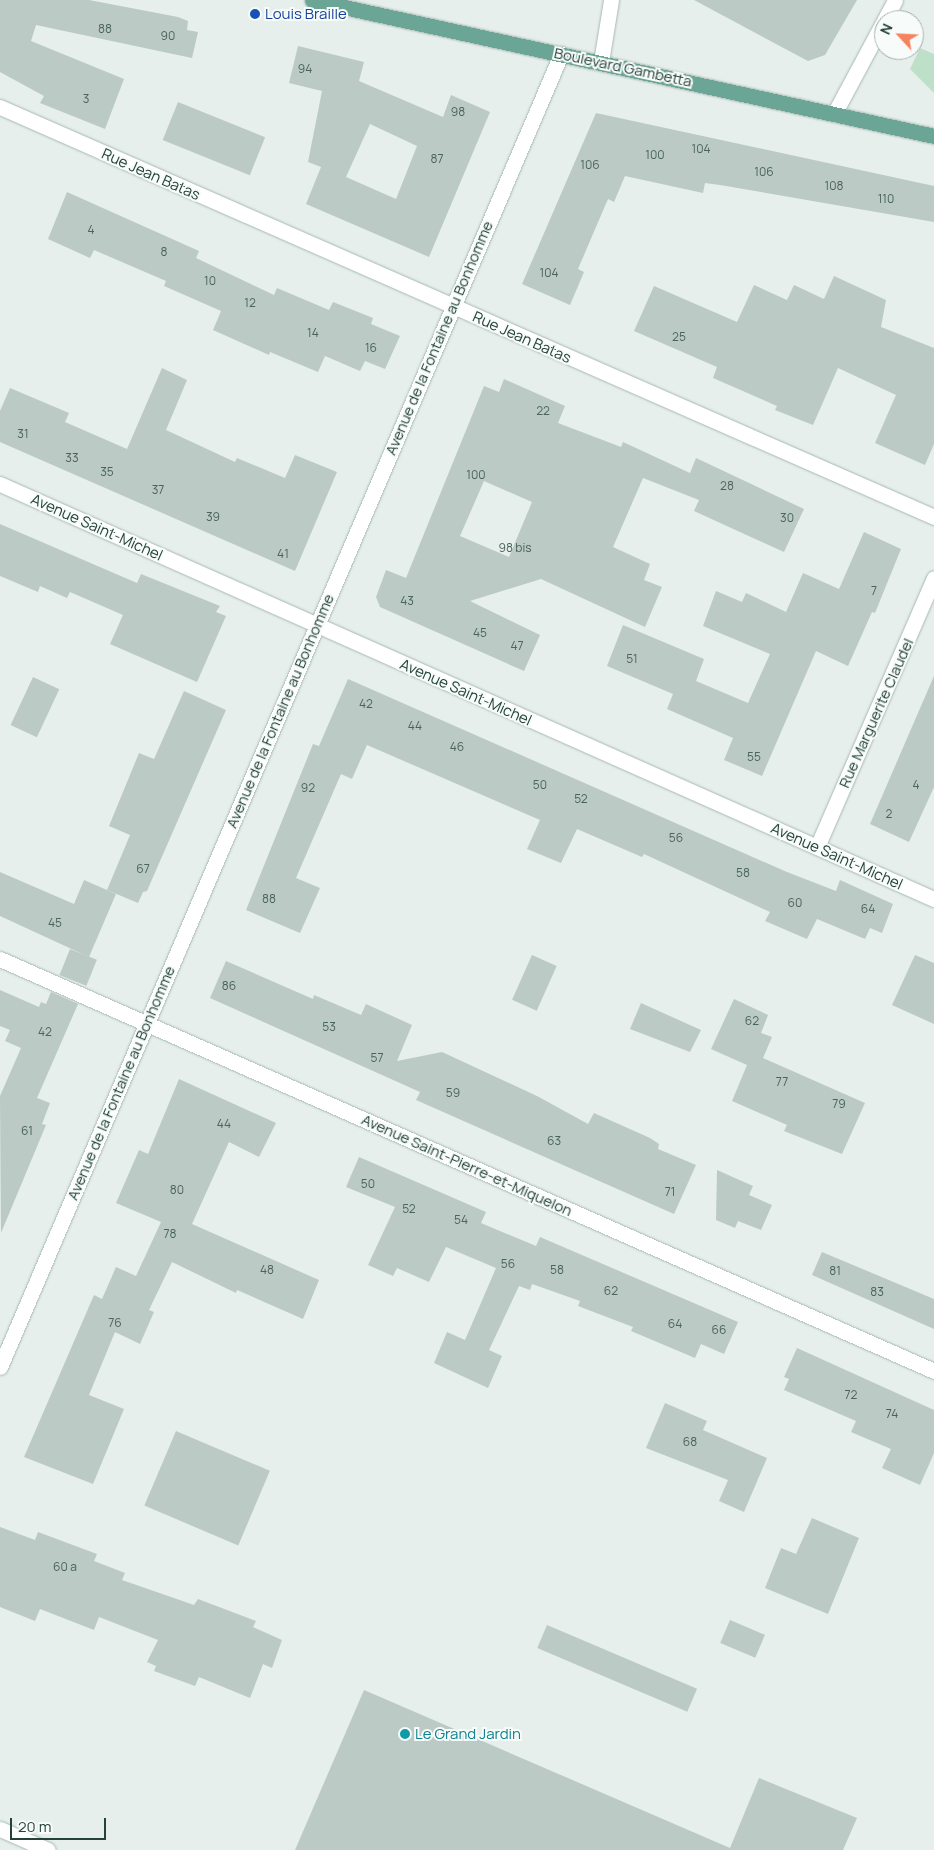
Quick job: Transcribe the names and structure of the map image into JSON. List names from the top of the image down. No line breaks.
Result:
{"streets":{"main road":["Boulevard Gambetta"],"street":["Rue Jean Batas","Avenue de la Fontaine au Bonhomme","Avenue Saint-Michel","Rue Marguerite Claudel","Avenue Saint-Pierre-et-Miquelon"]},"crossings":[["Boulevard Gambetta","Avenue de la Fontaine au Bonhomme"],["Rue Jean Batas","Avenue de la Fontaine au Bonhomme"],["Avenue de la Fontaine au Bonhomme","Avenue Saint-Michel"],["Avenue de la Fontaine au Bonhomme","Avenue Saint-Pierre-et-Miquelon"],["Avenue Saint-Michel","Rue Marguerite Claudel"]],"places":["Louis Braille","Le Grand Jardin"],"house_numbers":["88","90","94","3","98","104","100","87","106","106","108","110","4","8","104","10","12","14","25","16","22","31","33","35","100","28","37","39","30","98 bis","41","7","43","45","47","51","42","44","46","55","50","4","92","52","2","56","67","58","88","60","64","45","86","62","53","42","57","77","59","79","44","61","63","50","80","71","52","54","78","56","48","58","81","62","83","76","64","66","72","74","68","60 a"],"scale_bar":"20 m","north":"top left"}
